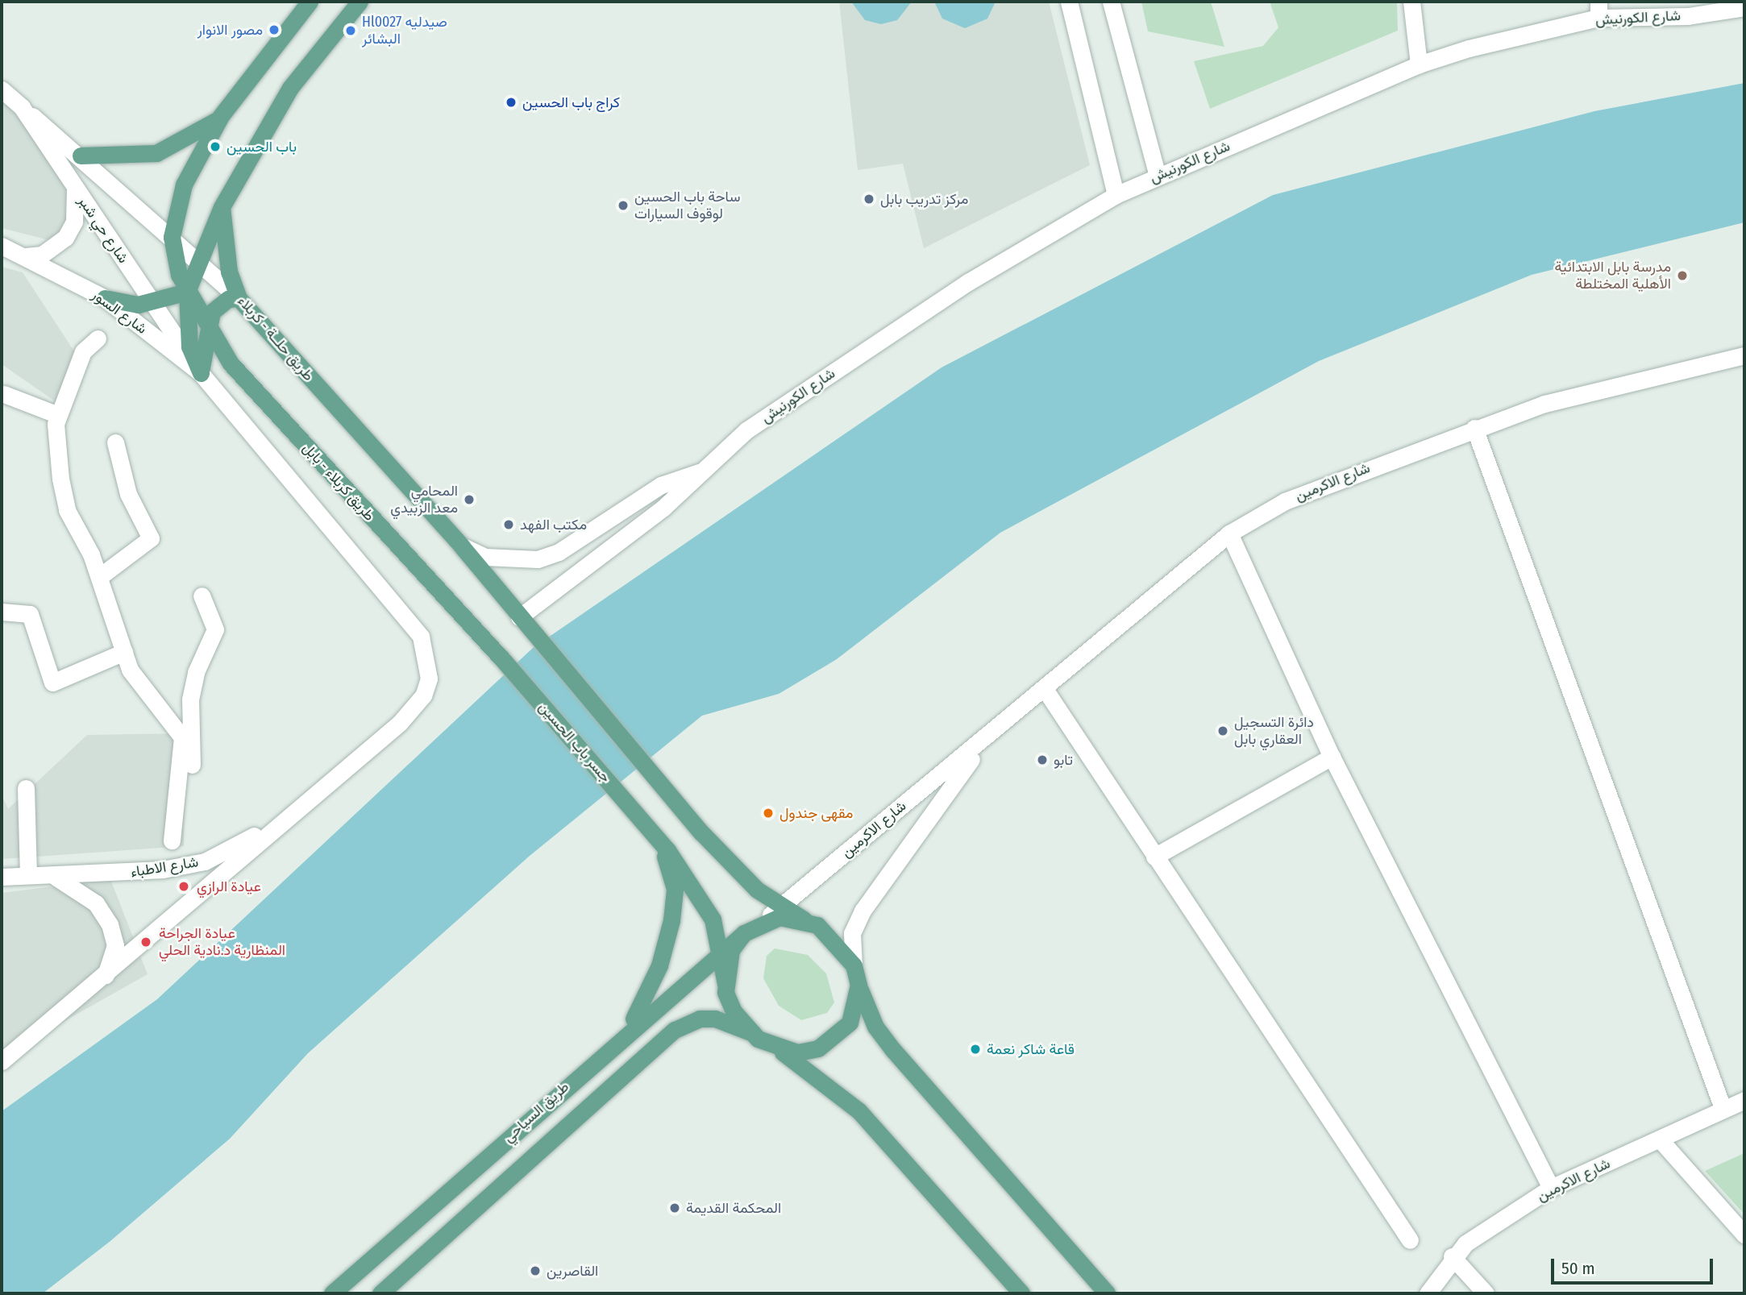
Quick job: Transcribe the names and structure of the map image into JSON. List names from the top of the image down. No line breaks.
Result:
{"streets":{"main road":["طريق حلــة - كربلاء","طريق كربلاء - بابل","جسر باب الحسين","طريق السياحي"],"street":["شارع الكورنيش","شارع حي شبر","شارع السور","شارع الاكرمين","شارع الاطباء"]},"crossings":[["شارع الكورنيش","طريق حلــة - كربلاء"],["شارع حي شبر","شارع السور"],["طريق حلــة - كربلاء","شارع الاكرمين"],["طريق كربلاء - بابل","جسر باب الحسين"],["شارع الاكرمين","طريق السياحي"]],"places":["مصور الانوار","Hl0027 صيدليه البشائر","كراج باب الحسين","باب الحسين","مركز تدريب بابل","ساحة باب الحسين لوقوف السيارات","مدرسة بابل الابتدائية الأهلية المختلطة","المحامي معد الزبيدي","مكتب الفهد","دائرة التسجيل العقاري بابل","تابو","مقهى جندول","عيادة الرازي","عيادة الجراحة المنظارية د.نادية الحلي","قاعة شاكر نعمة","المحكمة القديمة","القاصرين"],"scale_bar":"50 m"}
